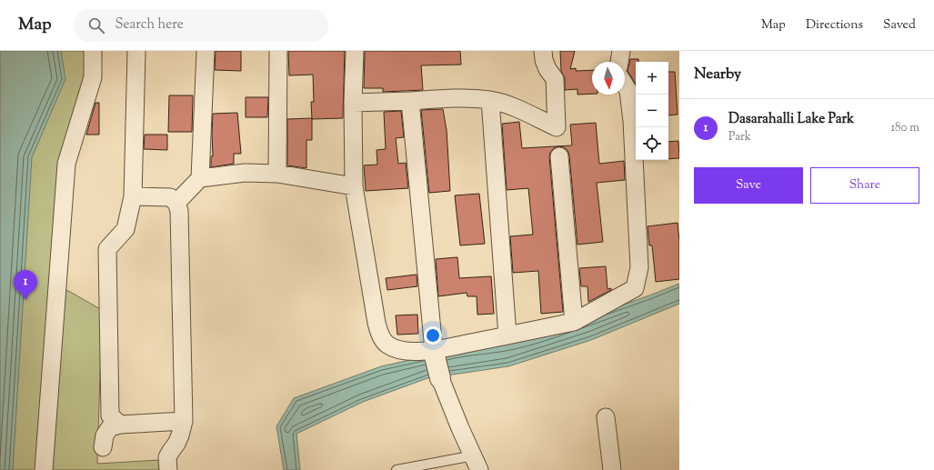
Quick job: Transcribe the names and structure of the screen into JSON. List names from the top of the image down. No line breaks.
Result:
{"north":"bottom","page":{"header":"Map","search":"Search here","nav":["Map","Directions","Saved"],"heading":"Nearby","map_buttons":["+","−"],"list":[{"mark":"1","name":"Dasarahalli Lake Park","note":"Park","value":"180 m"}],"buttons":["Save","Share"],"pins":"1"}}
